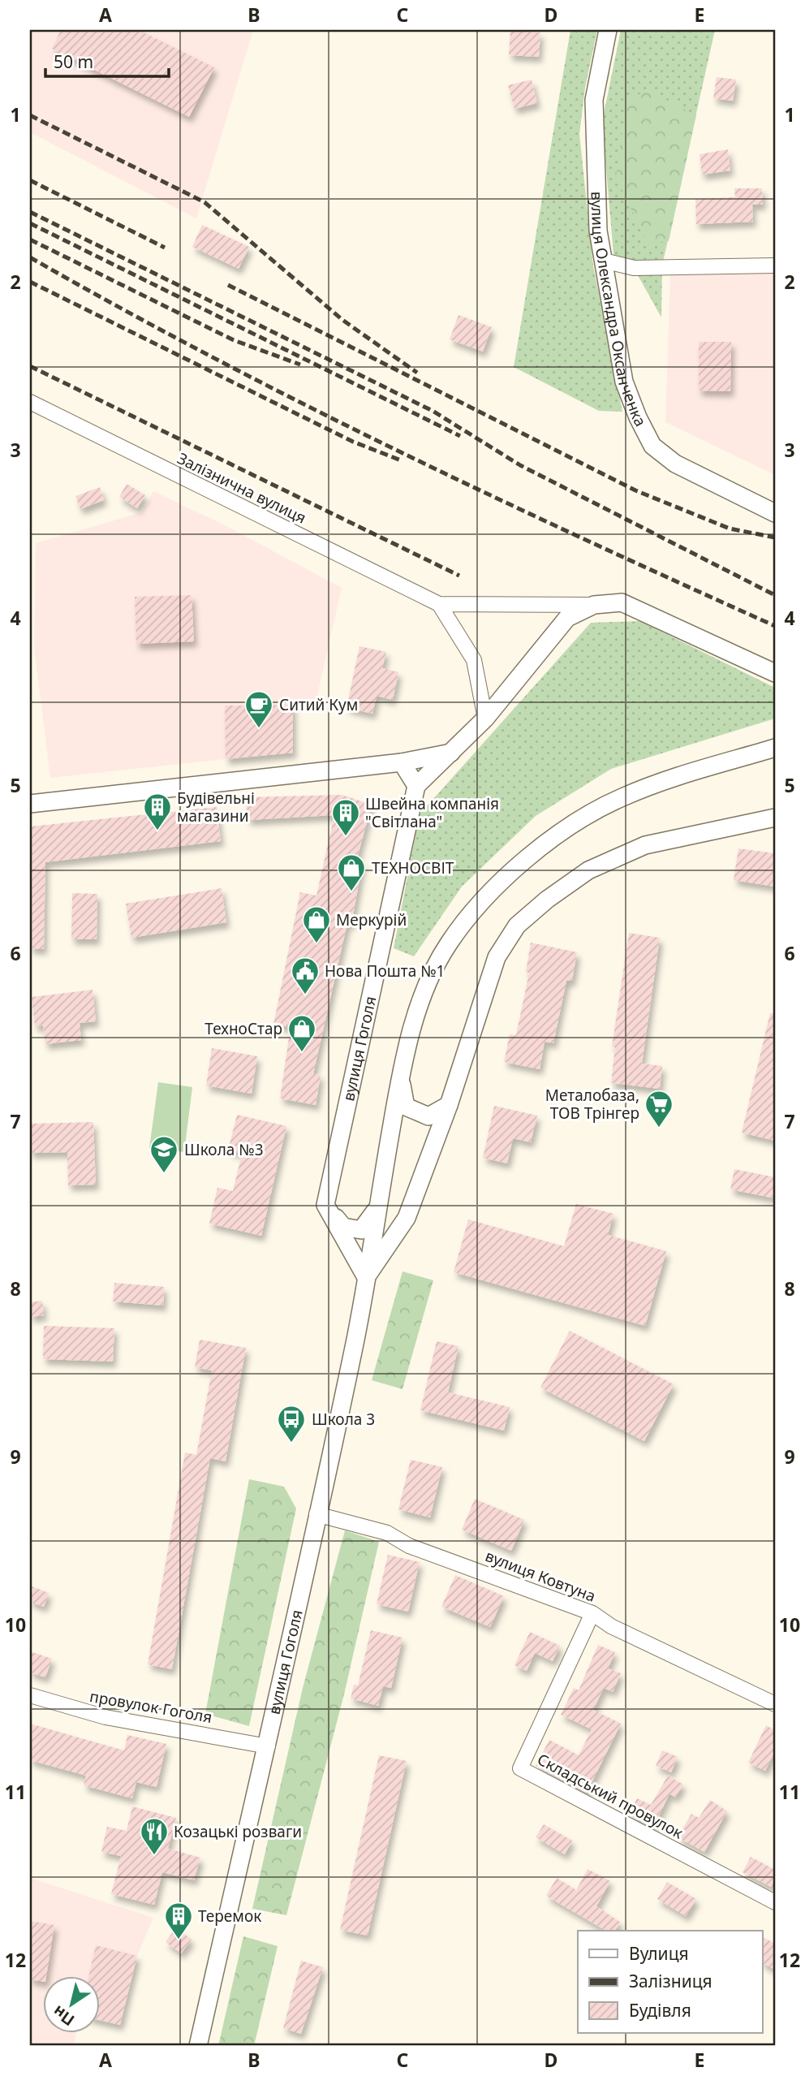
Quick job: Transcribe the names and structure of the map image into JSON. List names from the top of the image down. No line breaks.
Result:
{"streets":{"street":["вулиця Олександра Оксанченка","Залізнична вулиця","вулиця Гоголя","вулиця Ковтуна","провулок Гоголя","Складський провулок"]},"crossings":[["вулиця Гоголя","вулиця Ковтуна"],["вулиця Гоголя","провулок Гоголя"],["вулиця Ковтуна","Складський провулок"]],"places":{"cafe":["Ситий Кум"],"building":["Будівельні магазини","Швейна компанія \"Світлана\"","Теремок"],"shop":["ТЕХНОСВІТ","Меркурій","ТехноСтар"],"public building":["Нова Пошта №1"],"supermarket":["Металобаза, ТОВ Трінгер"],"school or university":["Школа №3"],"bus stop":["Школа 3"],"restaurant":["Козацькі розваги"]},"legend":["Вулиця","Залізниця","Будівля"],"scale_bar":"50 m","north":"bottom left","grid":{"columns":["A","B","C","D","E"],"rows":["1","2","3","4","5","6","7","8","9","10","11","12"]}}
